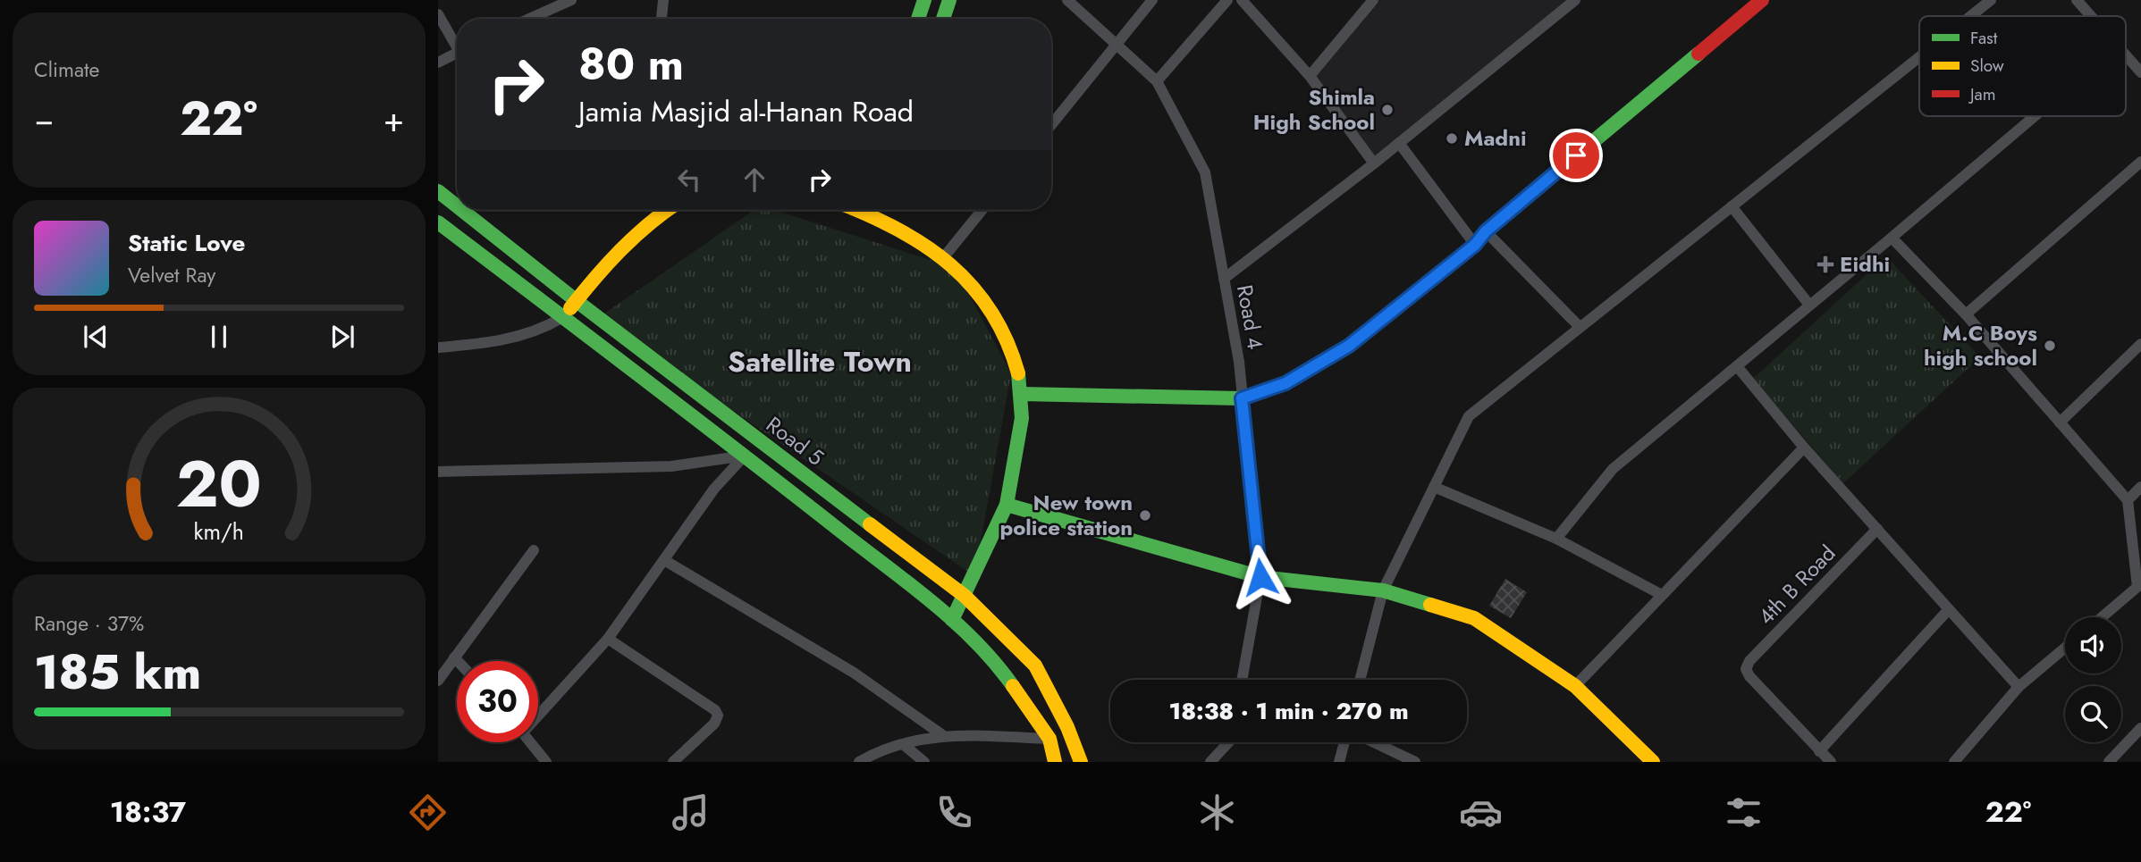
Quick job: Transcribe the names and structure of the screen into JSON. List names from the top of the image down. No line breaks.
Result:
{"streets":{"main road":["Road 5"],"street":["Road 4","4th B Road"]},"districts":["Satellite Town"],"places":{"other":["Shimla High School","Madni","M.C Boys high school","New town police station"],"health":["Eidhi"]},"legend":["Fast","Slow","Jam"],"page":{"tile":["Climate",["Range · 37%","185 km"]],"turn":["80 m","Jamia Masjid al-Hanan Road"],"heat":["−","22°","+"],"song":["Static Love","Velvet Ray"],"limit":"30","trip":"18:38 · 1 min · 270 m","tabs":["18:37","22°"],"gauge":["20","km/h"]}}
